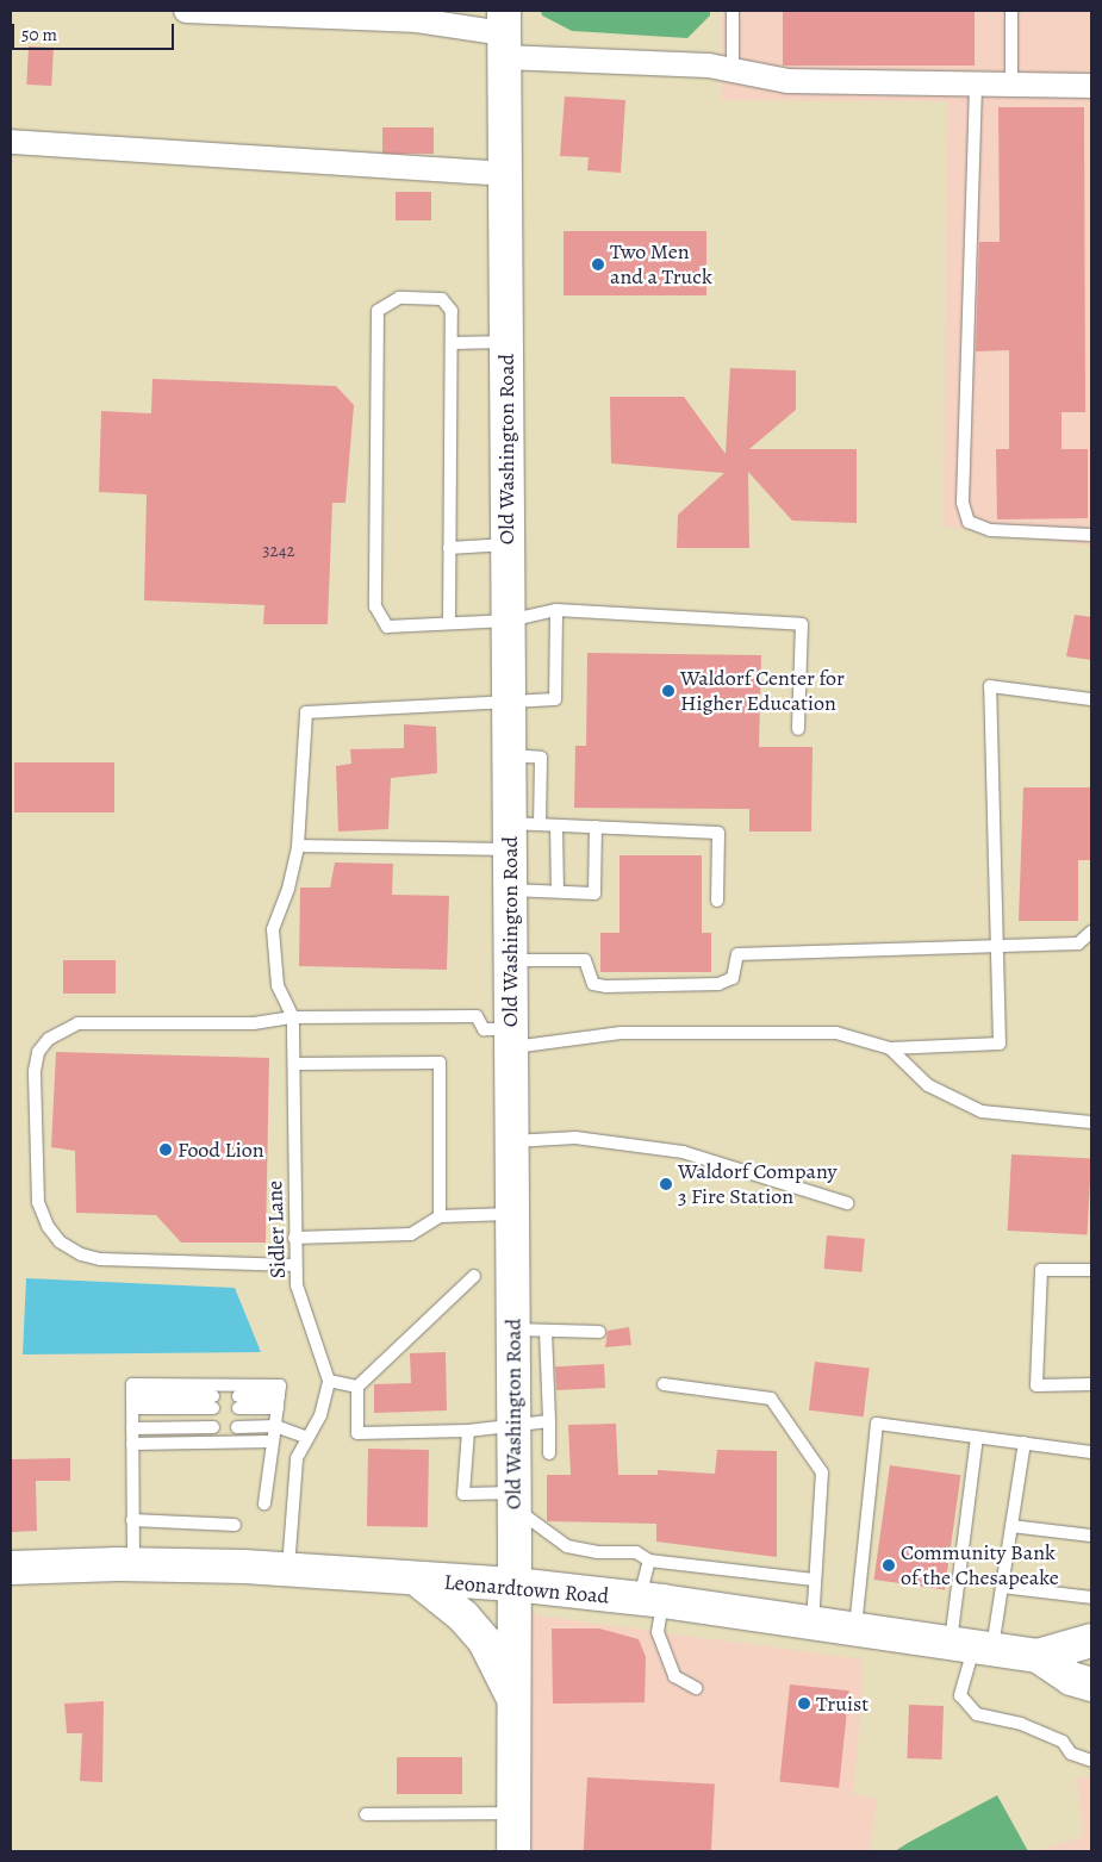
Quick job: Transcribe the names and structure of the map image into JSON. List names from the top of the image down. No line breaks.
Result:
{"streets":{"main road":["Old Washington Road","Leonardtown Road"],"lane":["Sidler Lane"]},"crossings":[["Old Washington Road","Leonardtown Road"]],"places":["Two Men and a Truck","Waldorf Center for Higher Education","Food Lion","Waldorf Company 3 Fire Station","Community Bank of the Chesapeake","Truist"],"house_numbers":["3242"],"scale_bar":"50 m"}
